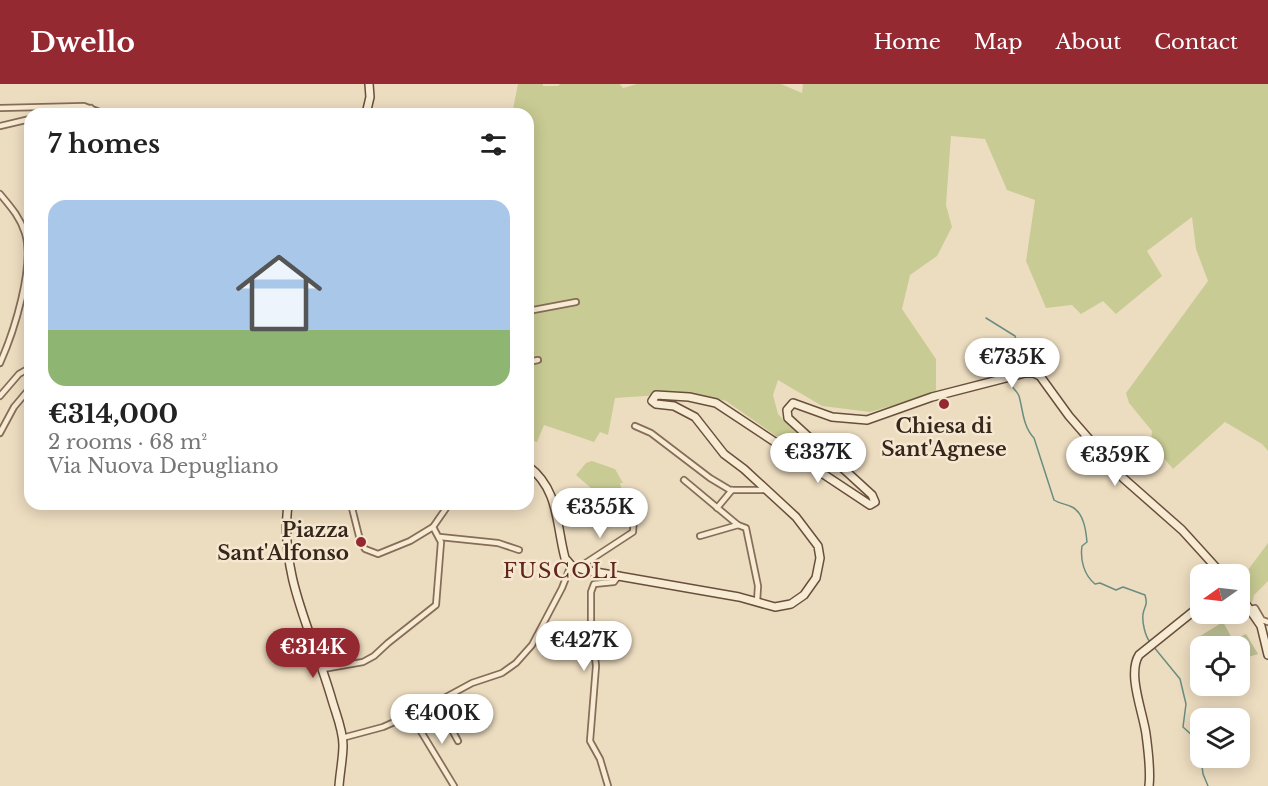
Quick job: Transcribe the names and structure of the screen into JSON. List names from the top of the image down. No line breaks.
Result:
{"districts":["FUSCOLI"],"places":["Chiesa di Sant'Agnese","Piazza Sant'Alfonso"],"north":"left","page":{"header":"Dwello","nav":["Home","Map","About","Contact"],"heading":"7 homes","list":[{"name":"€314,000","note":"2 rooms · 68 m² · Via Nuova Depugliano"}],"price":["€735K","€337K","€359K","€355K","€427K","€314K","€400K"]}}
